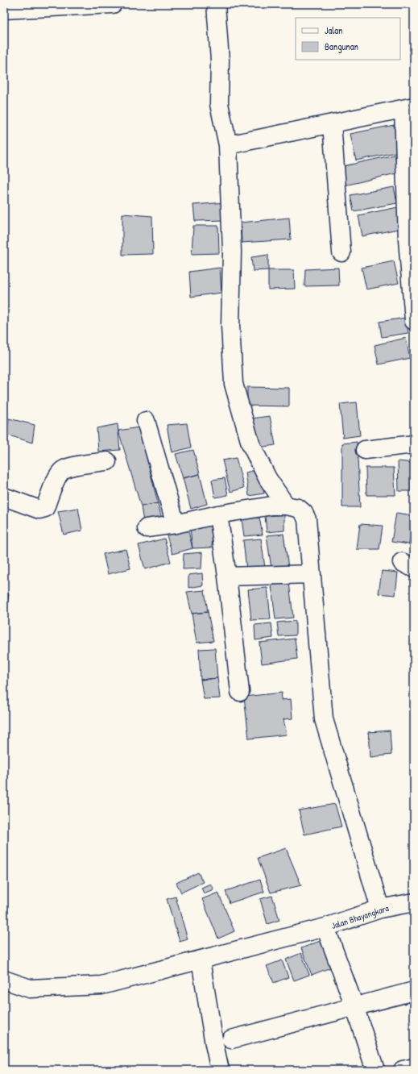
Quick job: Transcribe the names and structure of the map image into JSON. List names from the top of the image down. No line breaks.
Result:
{"streets":{"street":["Jalan Bhayangkara"]},"legend":["Jalan","Bangunan"]}
